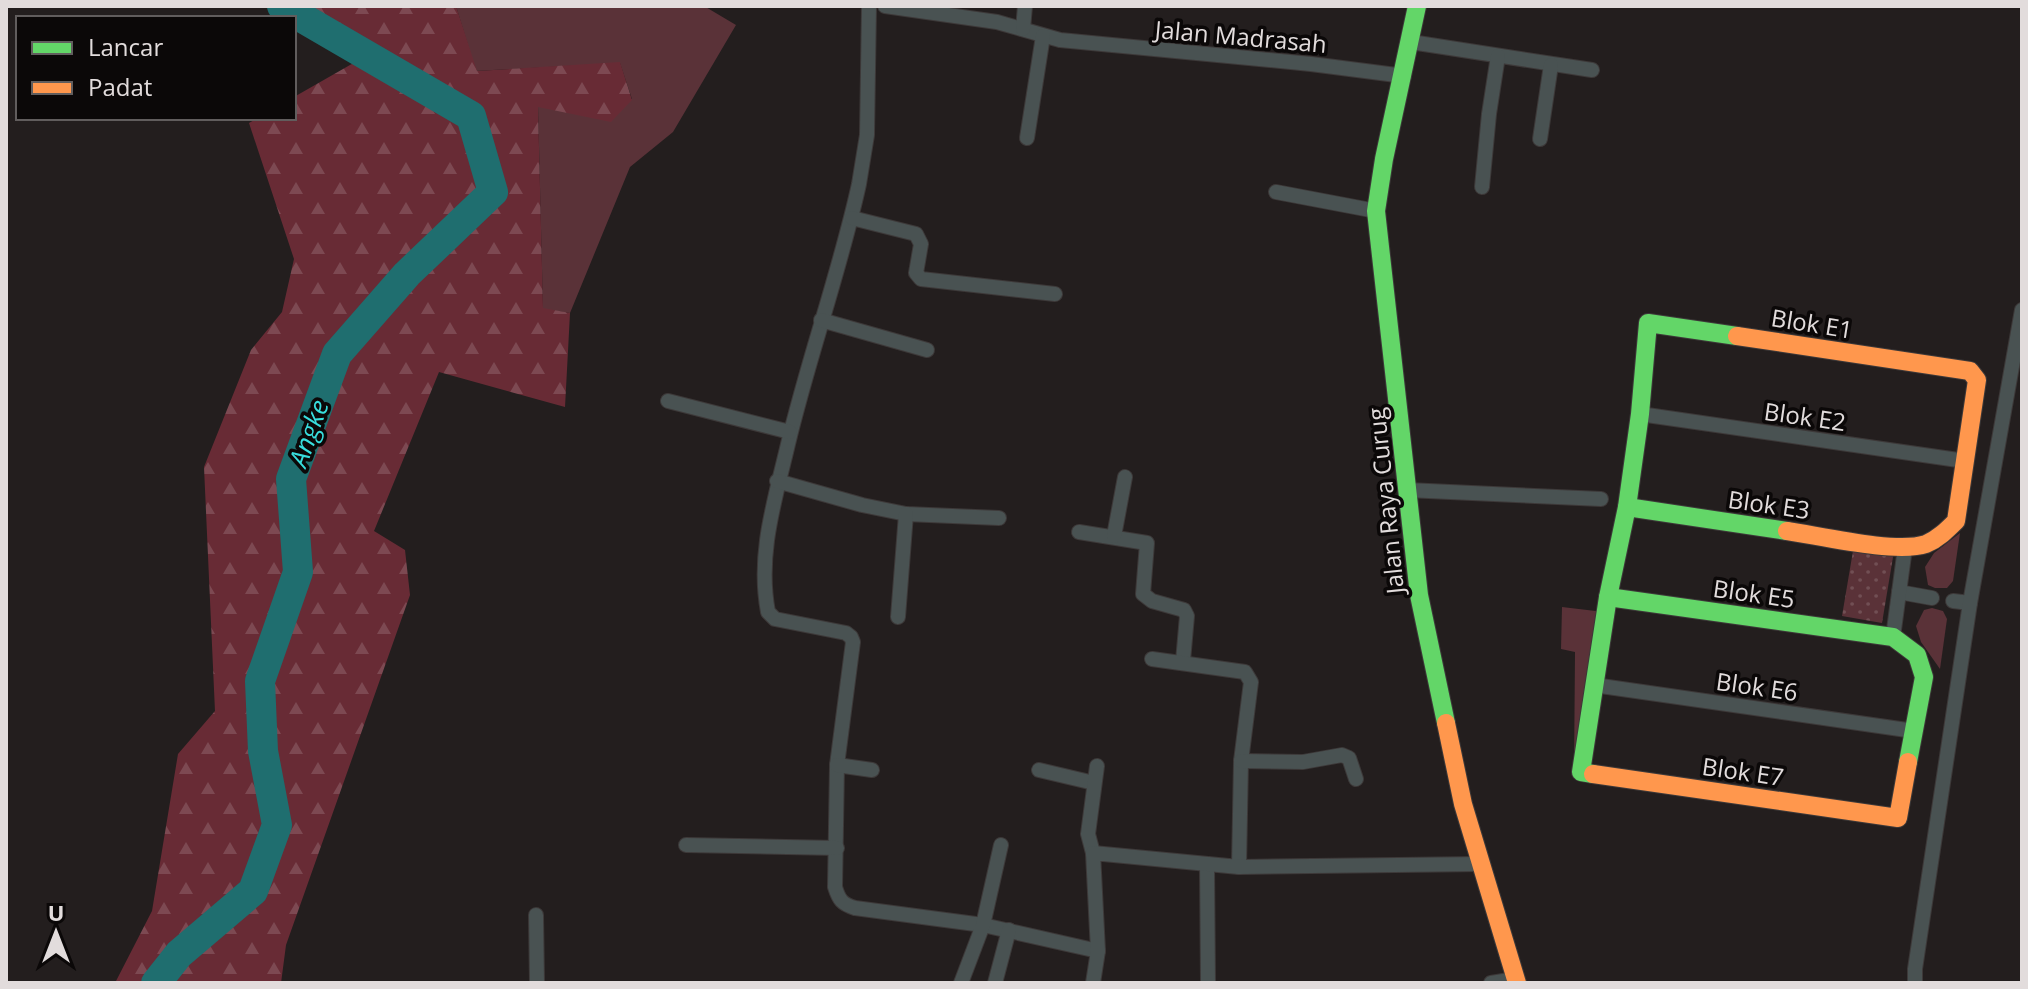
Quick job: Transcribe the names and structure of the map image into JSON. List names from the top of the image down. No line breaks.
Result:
{"streets":{"street":["Jalan Madrasah","Blok E1","Blok E2","Jalan Raya Curug","Blok E3","Blok E5","Blok E6","Blok E7"]},"crossings":[["Jalan Madrasah","Jalan Raya Curug"],["Blok E1","Blok E2"],["Blok E6","Blok E7"]],"water":["Angke"],"legend":["Lancar","Padat"],"north":"top"}
